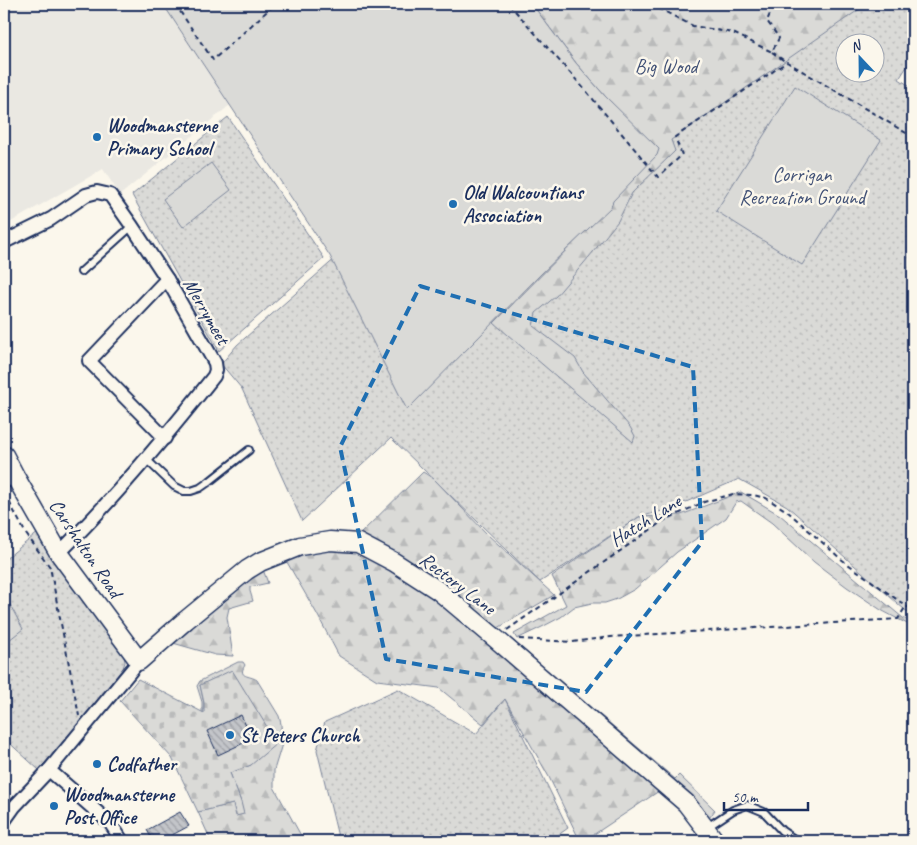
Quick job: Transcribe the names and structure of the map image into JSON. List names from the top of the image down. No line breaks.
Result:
{"streets":{"main road":["Carshalton Road","Rectory Lane"],"street":["Merrymeet"],"path":["Hatch Lane"]},"crossings":[["Merrymeet","Carshalton Road"],["Hatch Lane","Rectory Lane"],["Carshalton Road","Rectory Lane"]],"parks":["Big Wood","Corrigan Recreation Ground"],"places":["Woodmansterne Primary School","Old Walcountians Association","St Peters Church","Codfather","Woodmansterne Post Office"],"scale_bar":"50 m","north":"top"}
